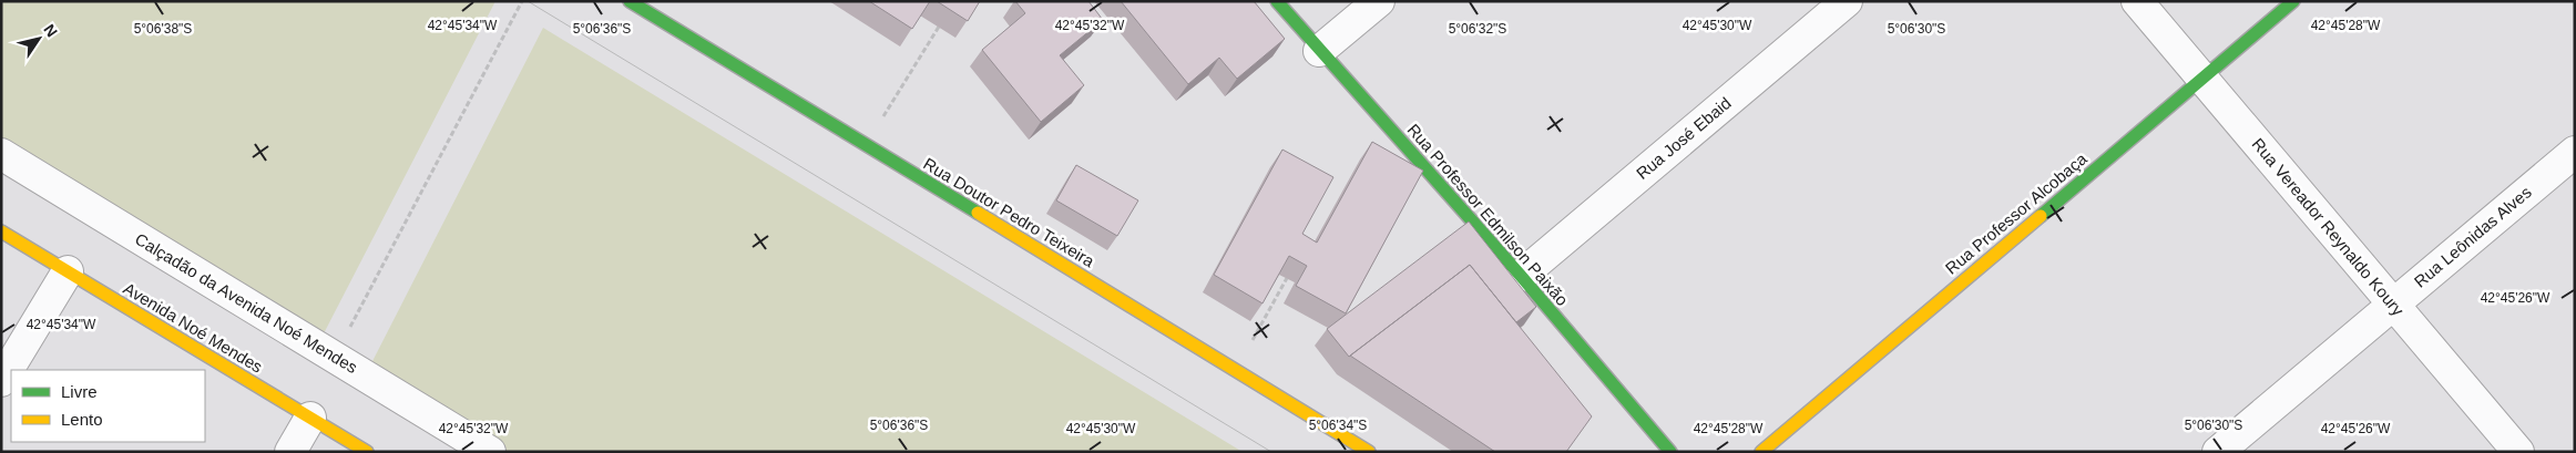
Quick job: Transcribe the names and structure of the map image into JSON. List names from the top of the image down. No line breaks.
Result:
{"streets":{"street":["Rua José Ebaid","Rua Doutor Pedro Teixeira","Rua Professor Alcobaça","Rua Professor Edmilson Paixão","Rua Vereador Reynaldo Koury","Rua Leônidas Alves","Calçadão da Avenida Noé Mendes","Avenida Noé Mendes"]},"crossings":[["Rua José Ebaid","Rua Professor Edmilson Paixão"],["Rua Professor Alcobaça","Rua Vereador Reynaldo Koury"],["Rua Vereador Reynaldo Koury","Rua Leônidas Alves"]],"legend":["Livre","Lento"],"north":"top right","coordinates":["42°45'34\"W","42°45'32\"W","42°45'30\"W","42°45'28\"W","5°06'38\"S","5°06'36\"S","5°06'32\"S","5°06'30\"S","42°45'26\"W","5°06'34\"S"]}
